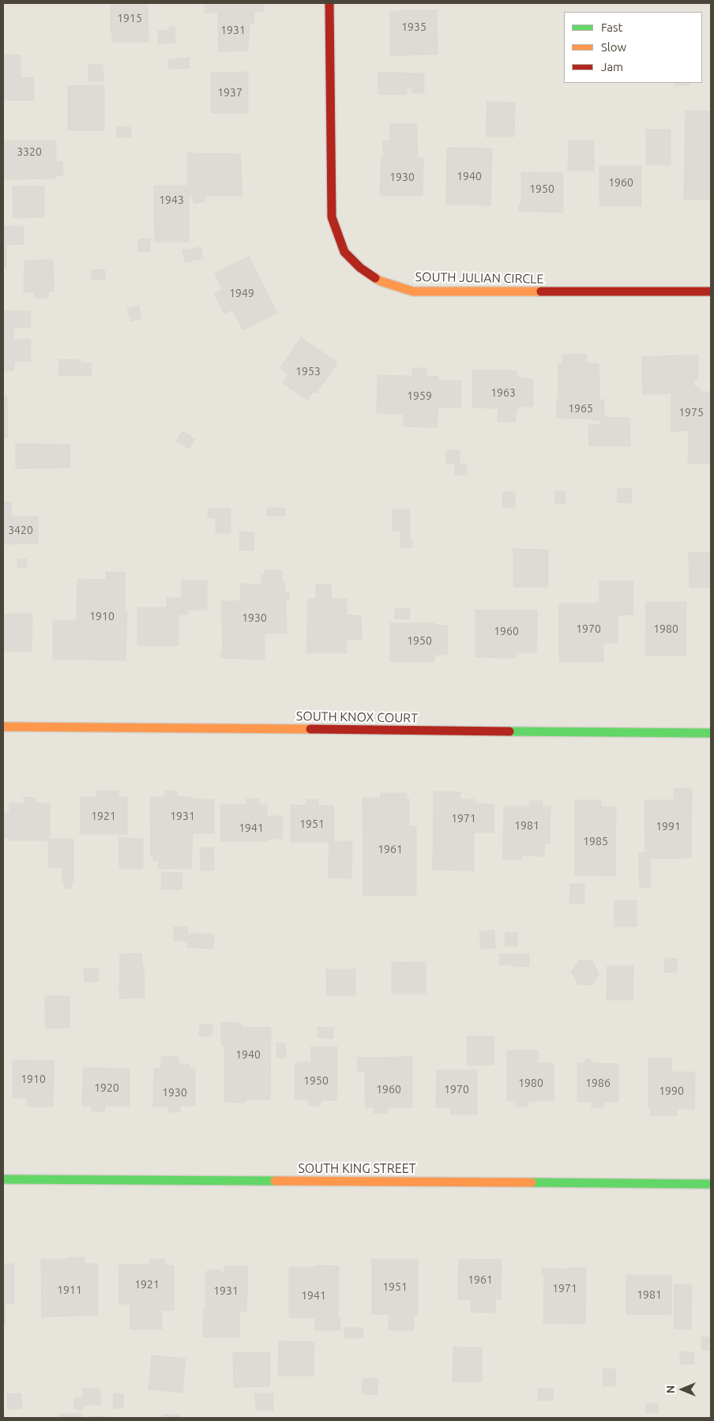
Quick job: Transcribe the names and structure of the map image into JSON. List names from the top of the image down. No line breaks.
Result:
{"streets":{"street":["SOUTH JULIAN CIRCLE","SOUTH KNOX COURT","SOUTH KING STREET"]},"house_numbers":["1915","1935","1931","1937","3320","1940","1930","1960","1950","1943","1949","1953","1963","1959","1965","1975","3420","1910","1930","1970","1980","1960","1950","1921","1931","1971","1951","1981","1991","1941","1985","1961","1940","1910","1950","1980","1986","1920","1960","1970","1990","1930","1961","1921","1951","1971","1911","1931","1981","1941"],"legend":["Fast","Slow","Jam"],"north":"left"}
